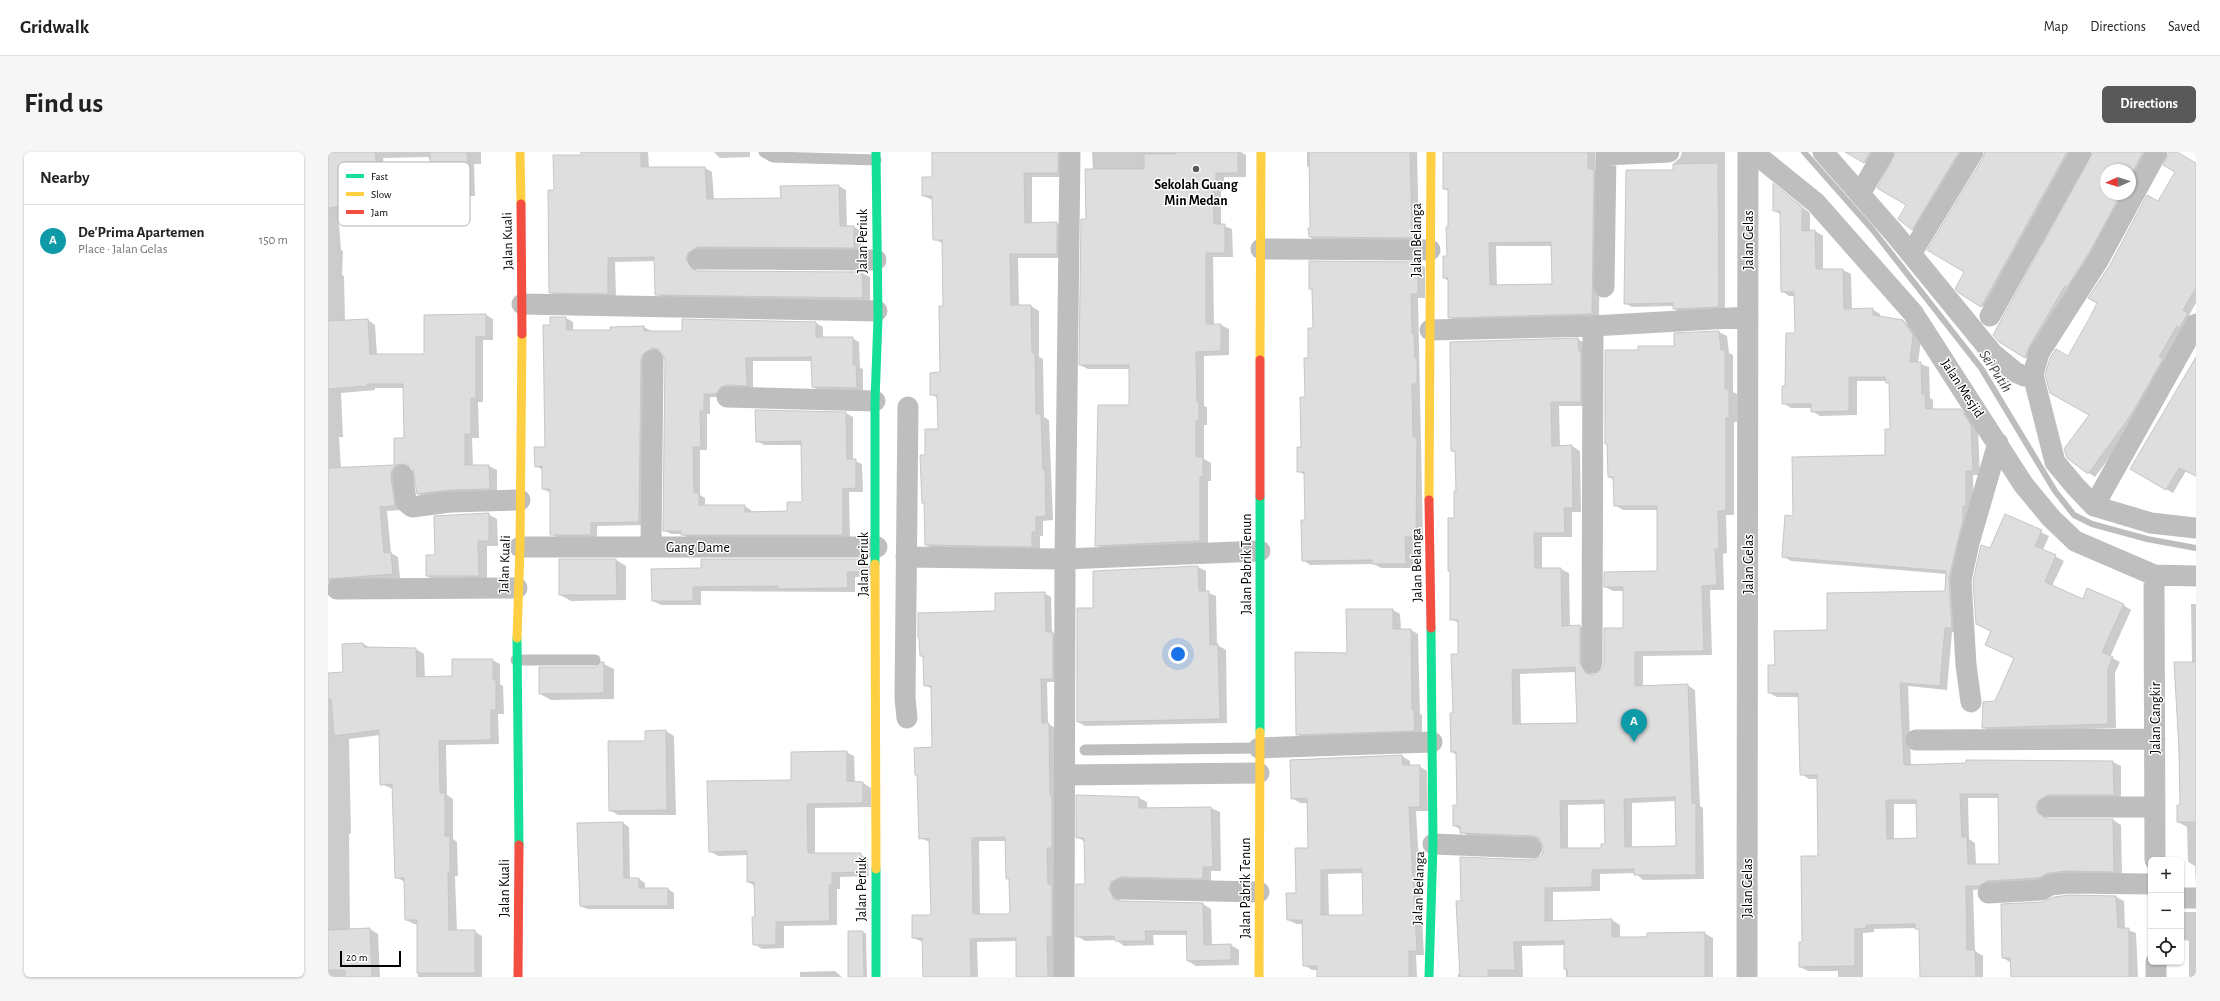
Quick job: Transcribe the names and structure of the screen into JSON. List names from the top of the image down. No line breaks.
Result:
{"streets":{"street":["Jalan Belanga","Jalan Gelas","Jalan Kuali","Jalan Periuk","Jalan Mesjid","Gang Dame","Jalan Pabrik Tenun","Jalan Cangkir"]},"crossings":[["Jalan Kuali","Gang Dame"],["Jalan Periuk","Gang Dame"],["Jalan Mesjid","Jalan Cangkir"]],"water":["Sei Putih"],"places":["Sekolah Guang Min Medan"],"legend":["Fast","Slow","Jam"],"scale_bar":"20 m","north":"left","page":{"header":"Gridwalk","nav":["Map","Directions","Saved"],"buttons":"Directions","title":"Find us","heading":"Nearby","list":[{"mark":"A","name":"De'Prima Apartemen","note":"Place · Jalan Gelas","value":"150 m"}],"pins":"A","map_buttons":["+","−"],"scale":"20 m"}}
